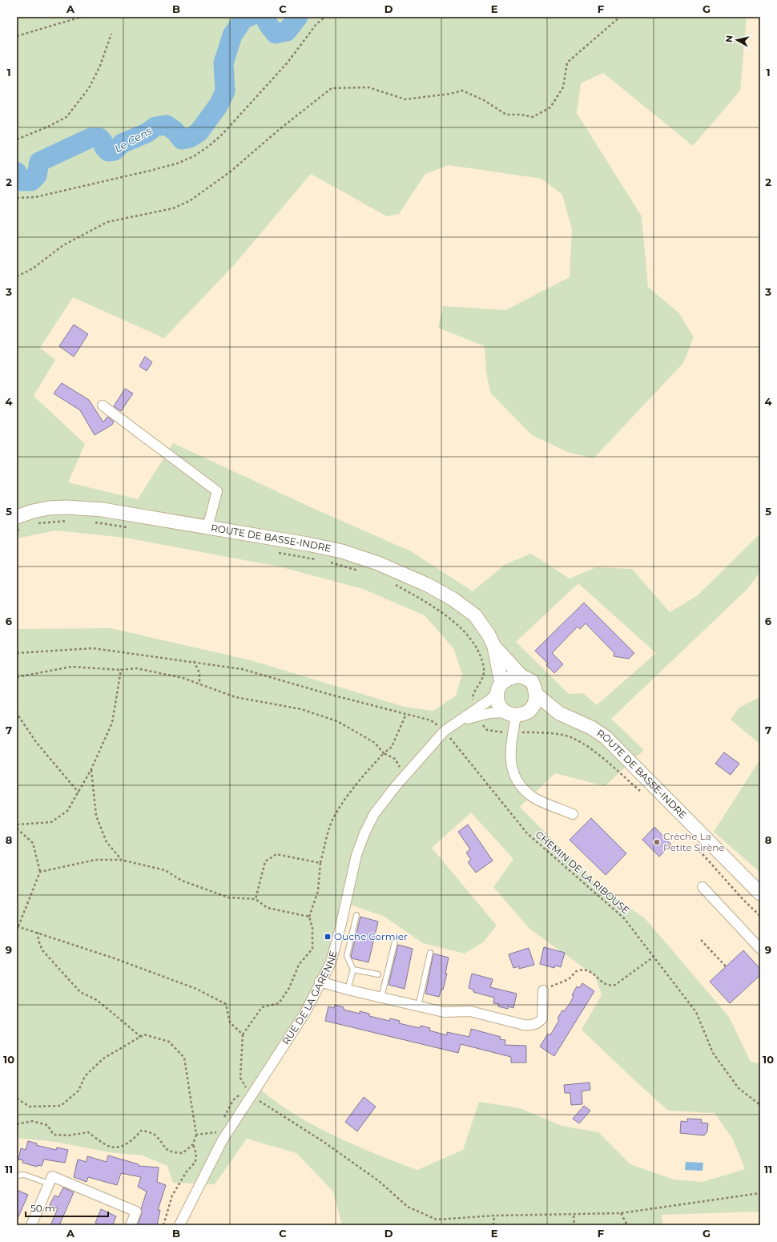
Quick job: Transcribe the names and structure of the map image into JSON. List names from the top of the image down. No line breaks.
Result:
{"streets":{"main road":["ROUTE DE BASSE-INDRE"],"street":["RUE DE LA GARENNE"],"path":["CHEMIN DE LA RIBOUSE"]},"crossings":[["ROUTE DE BASSE-INDRE","RUE DE LA GARENNE"],["CHEMIN DE LA RIBOUSE","RUE DE LA GARENNE"]],"water":["Le Cens"],"places":{"other":["Crèche La Petite Sirène"],"transit":["Ouche Cormier"]},"scale_bar":"50 m","north":"left","grid":{"columns":["A","B","C","D","E","F","G"],"rows":["1","2","3","4","5","6","7","8","9","10","11"]}}
